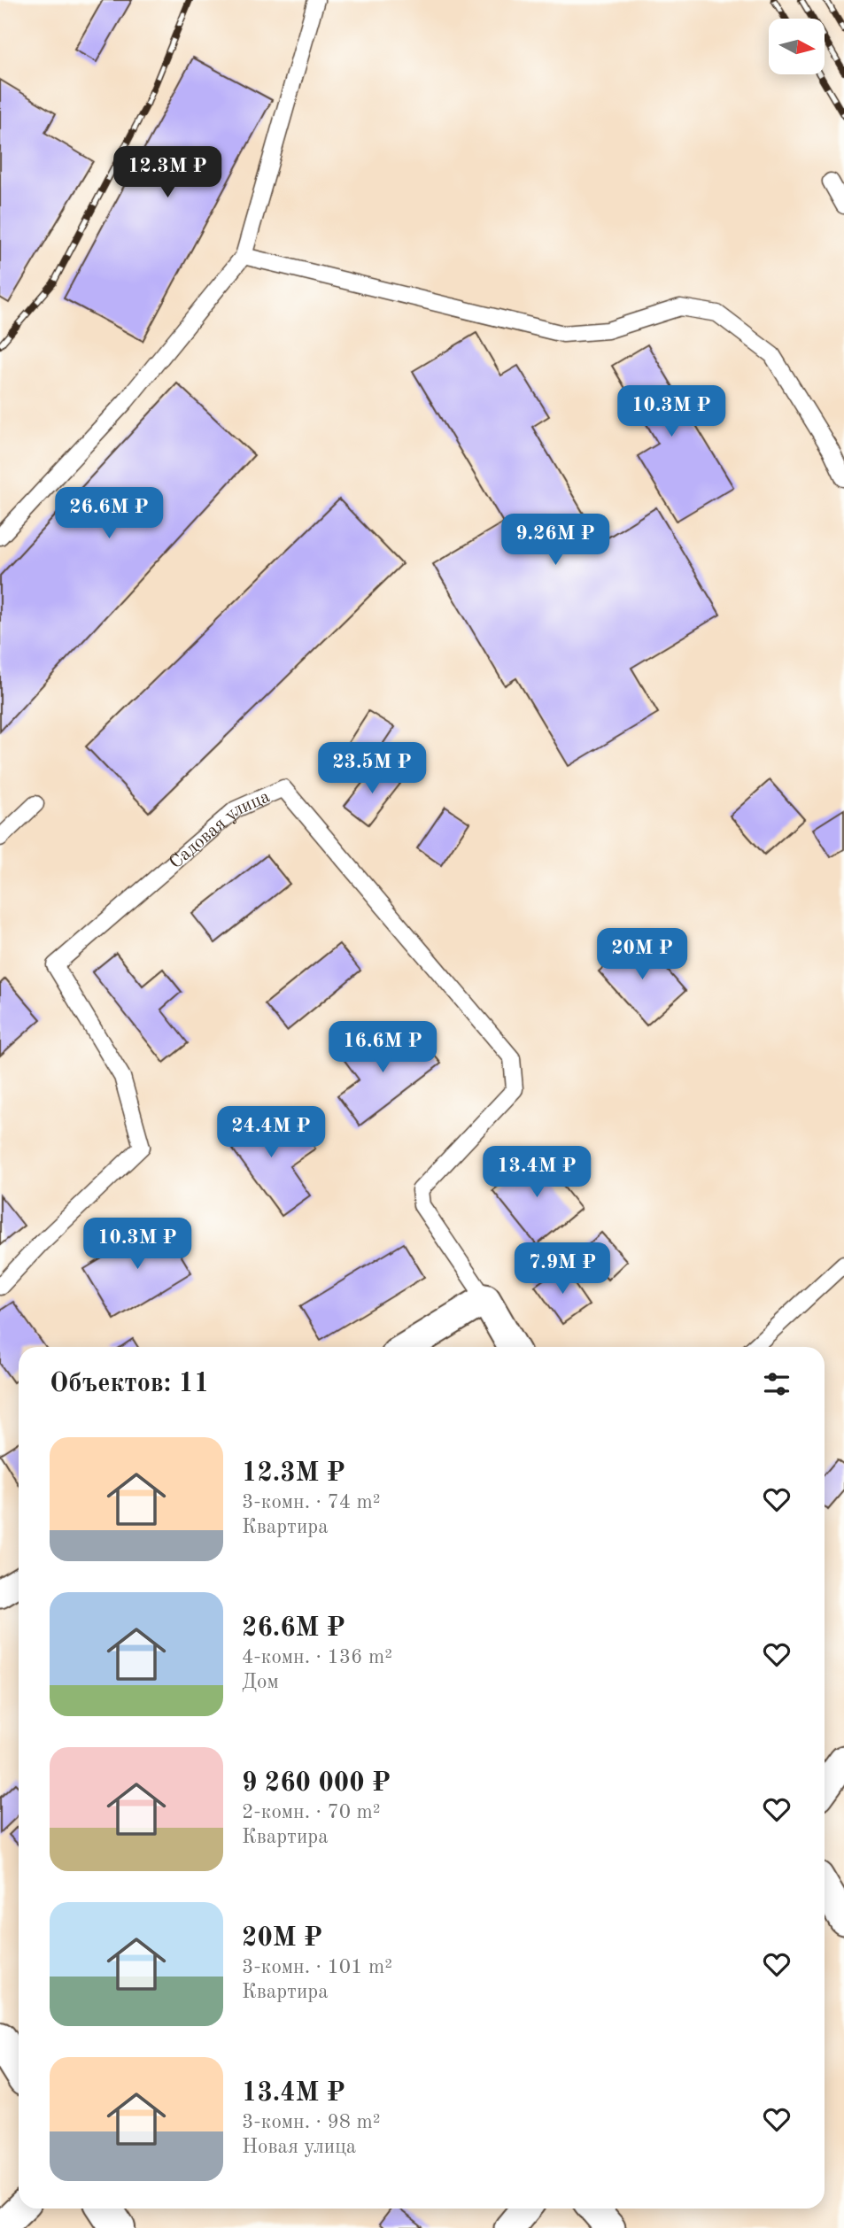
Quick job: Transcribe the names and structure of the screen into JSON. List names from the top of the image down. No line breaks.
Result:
{"streets":{"lane":["Садовая улица"]},"north":"right","page":{"price":["12.3M ₽","10.3M ₽","26.6M ₽","9.26M ₽","23.5M ₽","20M ₽","16.6M ₽","24.4M ₽","13.4M ₽","10.3M ₽","7.9M ₽"],"heading":"Объектов: 11","list":[{"name":"12.3M ₽","note":"3-комн. · 74 m² · Квартира"},{"name":"26.6M ₽","note":"4-комн. · 136 m² · Дом"},{"name":"9 260 000 ₽","note":"2-комн. · 70 m² · Квартира"},{"name":"20M ₽","note":"3-комн. · 101 m² · Квартира"},{"name":"13.4M ₽","note":"3-комн. · 98 m² · Новая улица"}]}}
